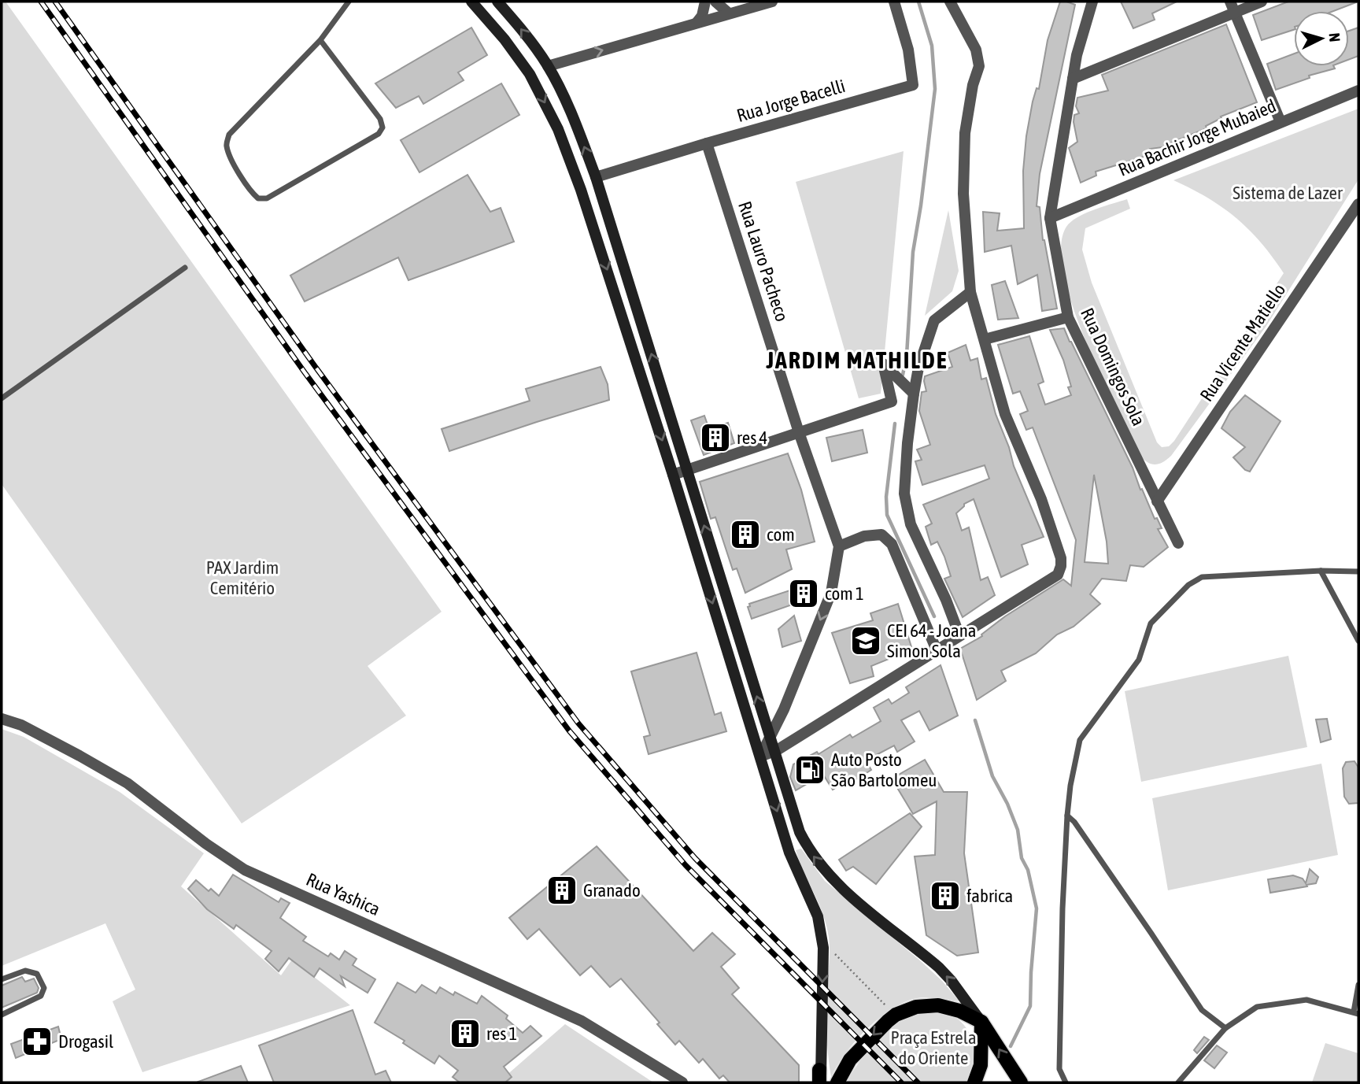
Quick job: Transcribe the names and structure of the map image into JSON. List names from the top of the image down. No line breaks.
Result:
{"streets":{"street":["Rua Jorge Bacelli","Rua Bachir Jorge Mubaied","Rua Lauro Pacheco","Rua Vicente Matiello","Rua Domingos Sola","Rua Yashica"]},"crossings":[["Rua Jorge Bacelli","Rua Lauro Pacheco"],["Rua Bachir Jorge Mubaied","Rua Domingos Sola"],["Rua Vicente Matiello","Rua Domingos Sola"]],"districts":["JARDIM MATHILDE"],"parks":["Sistema de Lazer","PAX Jardim Cemitério","Praça Estrela do Oriente"],"places":{"building":["res 4","com","com 1","Granado","fabrica","res 1"],"school or university":["CEI 64 - Joana Simon Sola"],"fuel station":["Auto Posto São Bartolomeu"],"pharmacy":["Drogasil"]},"north":"right"}
